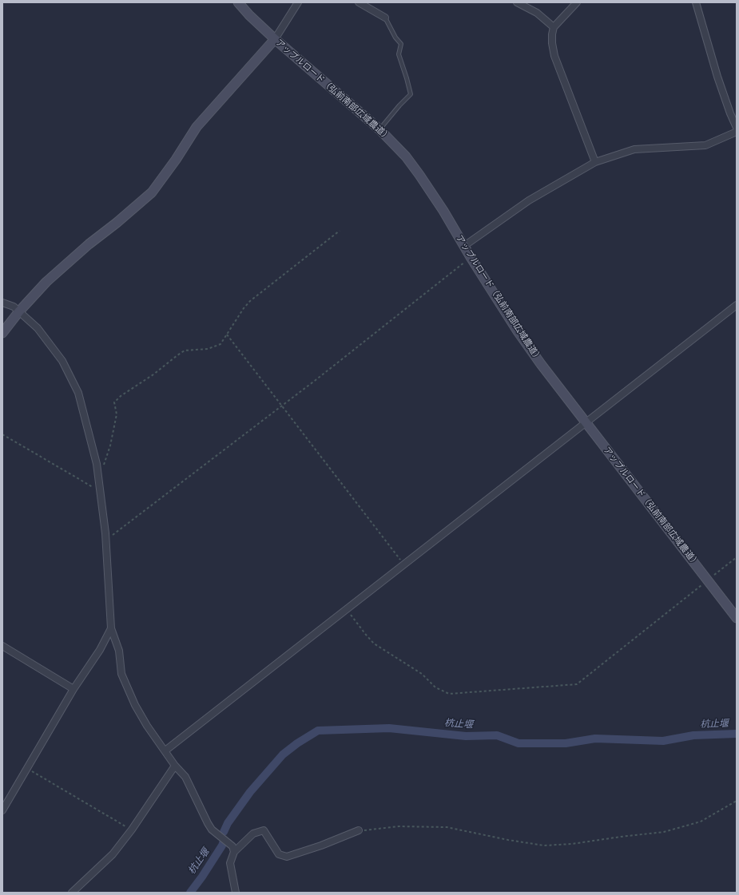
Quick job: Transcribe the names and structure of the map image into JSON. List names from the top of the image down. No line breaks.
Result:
{"streets":{"street":["アップルロード（弘前南部広域農道）"]},"water":["杭止堰"]}
